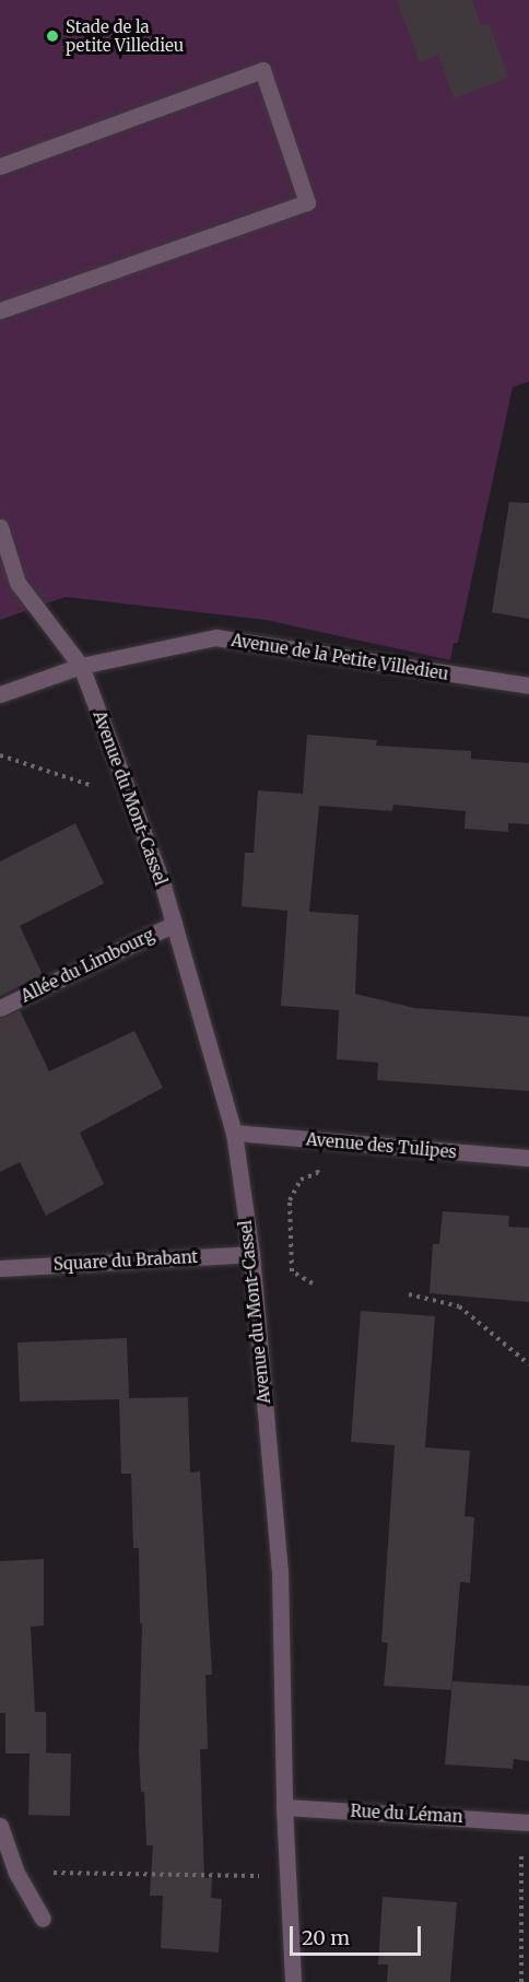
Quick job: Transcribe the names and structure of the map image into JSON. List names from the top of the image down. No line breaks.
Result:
{"streets":{"street":["Avenue de la Petite Villedieu","Avenue du Mont-Cassel","Allée du Limbourg","Avenue des Tulipes","Square du Brabant","Rue du Léman"]},"crossings":[["Avenue de la Petite Villedieu","Avenue du Mont-Cassel"],["Avenue du Mont-Cassel","Allée du Limbourg"],["Avenue du Mont-Cassel","Avenue des Tulipes"],["Avenue du Mont-Cassel","Square du Brabant"],["Avenue du Mont-Cassel","Rue du Léman"]],"places":["Stade de la petite Villedieu"],"scale_bar":"20 m"}
